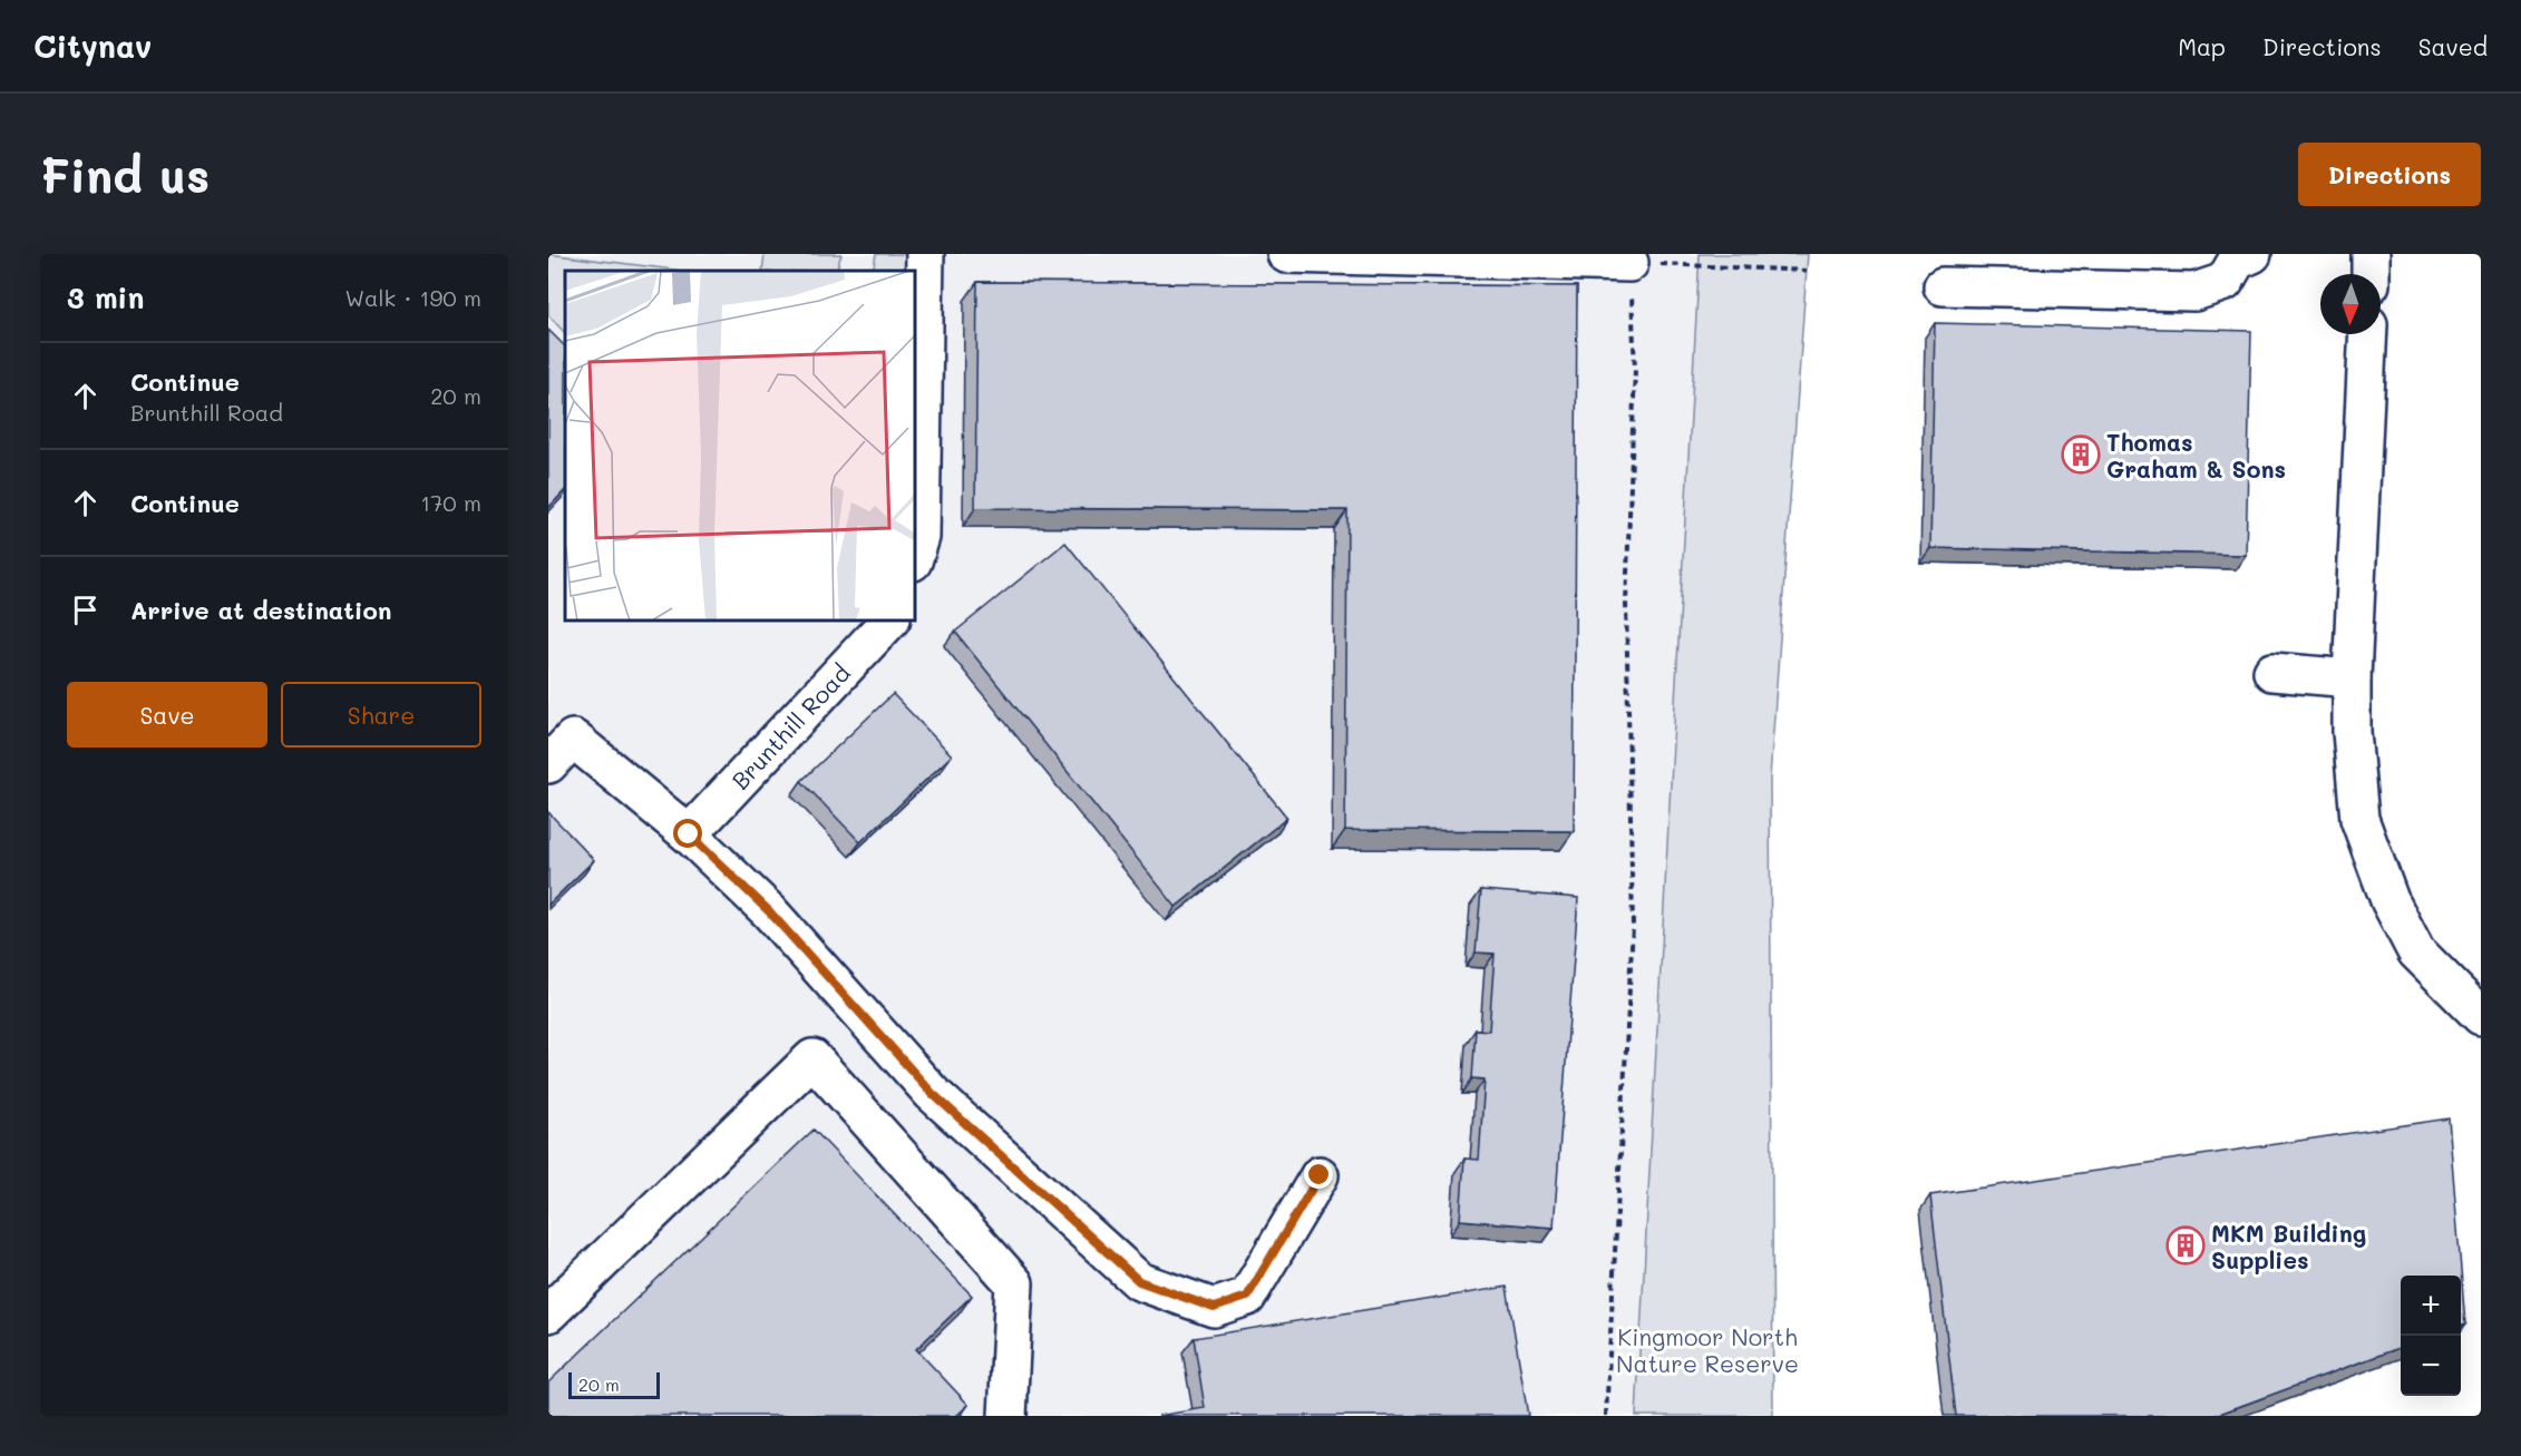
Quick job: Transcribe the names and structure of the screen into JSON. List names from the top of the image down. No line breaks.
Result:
{"streets":{"street":["Brunthill Road"]},"parks":["Kingmoor North Nature Reserve"],"places":{"building":["Thomas Graham & Sons","MKM Building Supplies"]},"scale_bar":"20 m","north":"bottom","page":{"header":"Citynav","nav":["Map","Directions","Saved"],"buttons":["Directions",["Save","Share"]],"title":"Find us","heading":["3 min","Walk · 190 m"],"list":[["Continue","Brunthill Road","20 m"],["Continue","170 m"],"Arrive at destination"],"map_buttons":["+","−"],"scale":"20 m"}}
